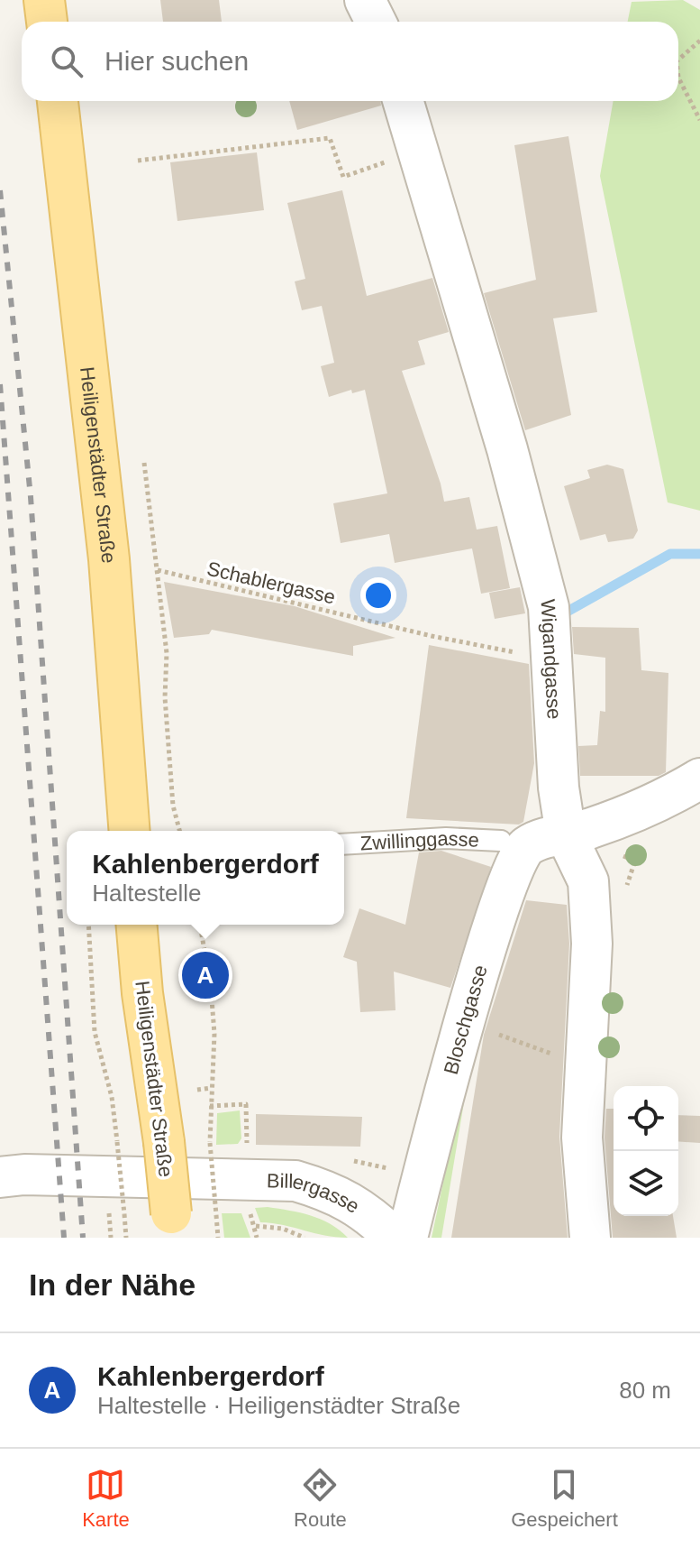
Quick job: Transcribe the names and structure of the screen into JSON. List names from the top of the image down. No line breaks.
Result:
{"streets":{"main road":["Heiligenstädter Straße"],"street":["Wigandgasse","Bloschgasse","Billergasse"],"lane":["Zwillinggasse"],"path":["Schablergasse"]},"crossings":[["Wigandgasse","Bloschgasse"]],"page":{"search":"Hier suchen","popup":["Kahlenbergerdorf","Haltestelle"],"pins":"A","heading":"In der Nähe","list":[{"mark":"A","name":"Kahlenbergerdorf","note":"Haltestelle · Heiligenstädter Straße","value":"80 m"}],"nav":["Karte","Route","Gespeichert"]}}
